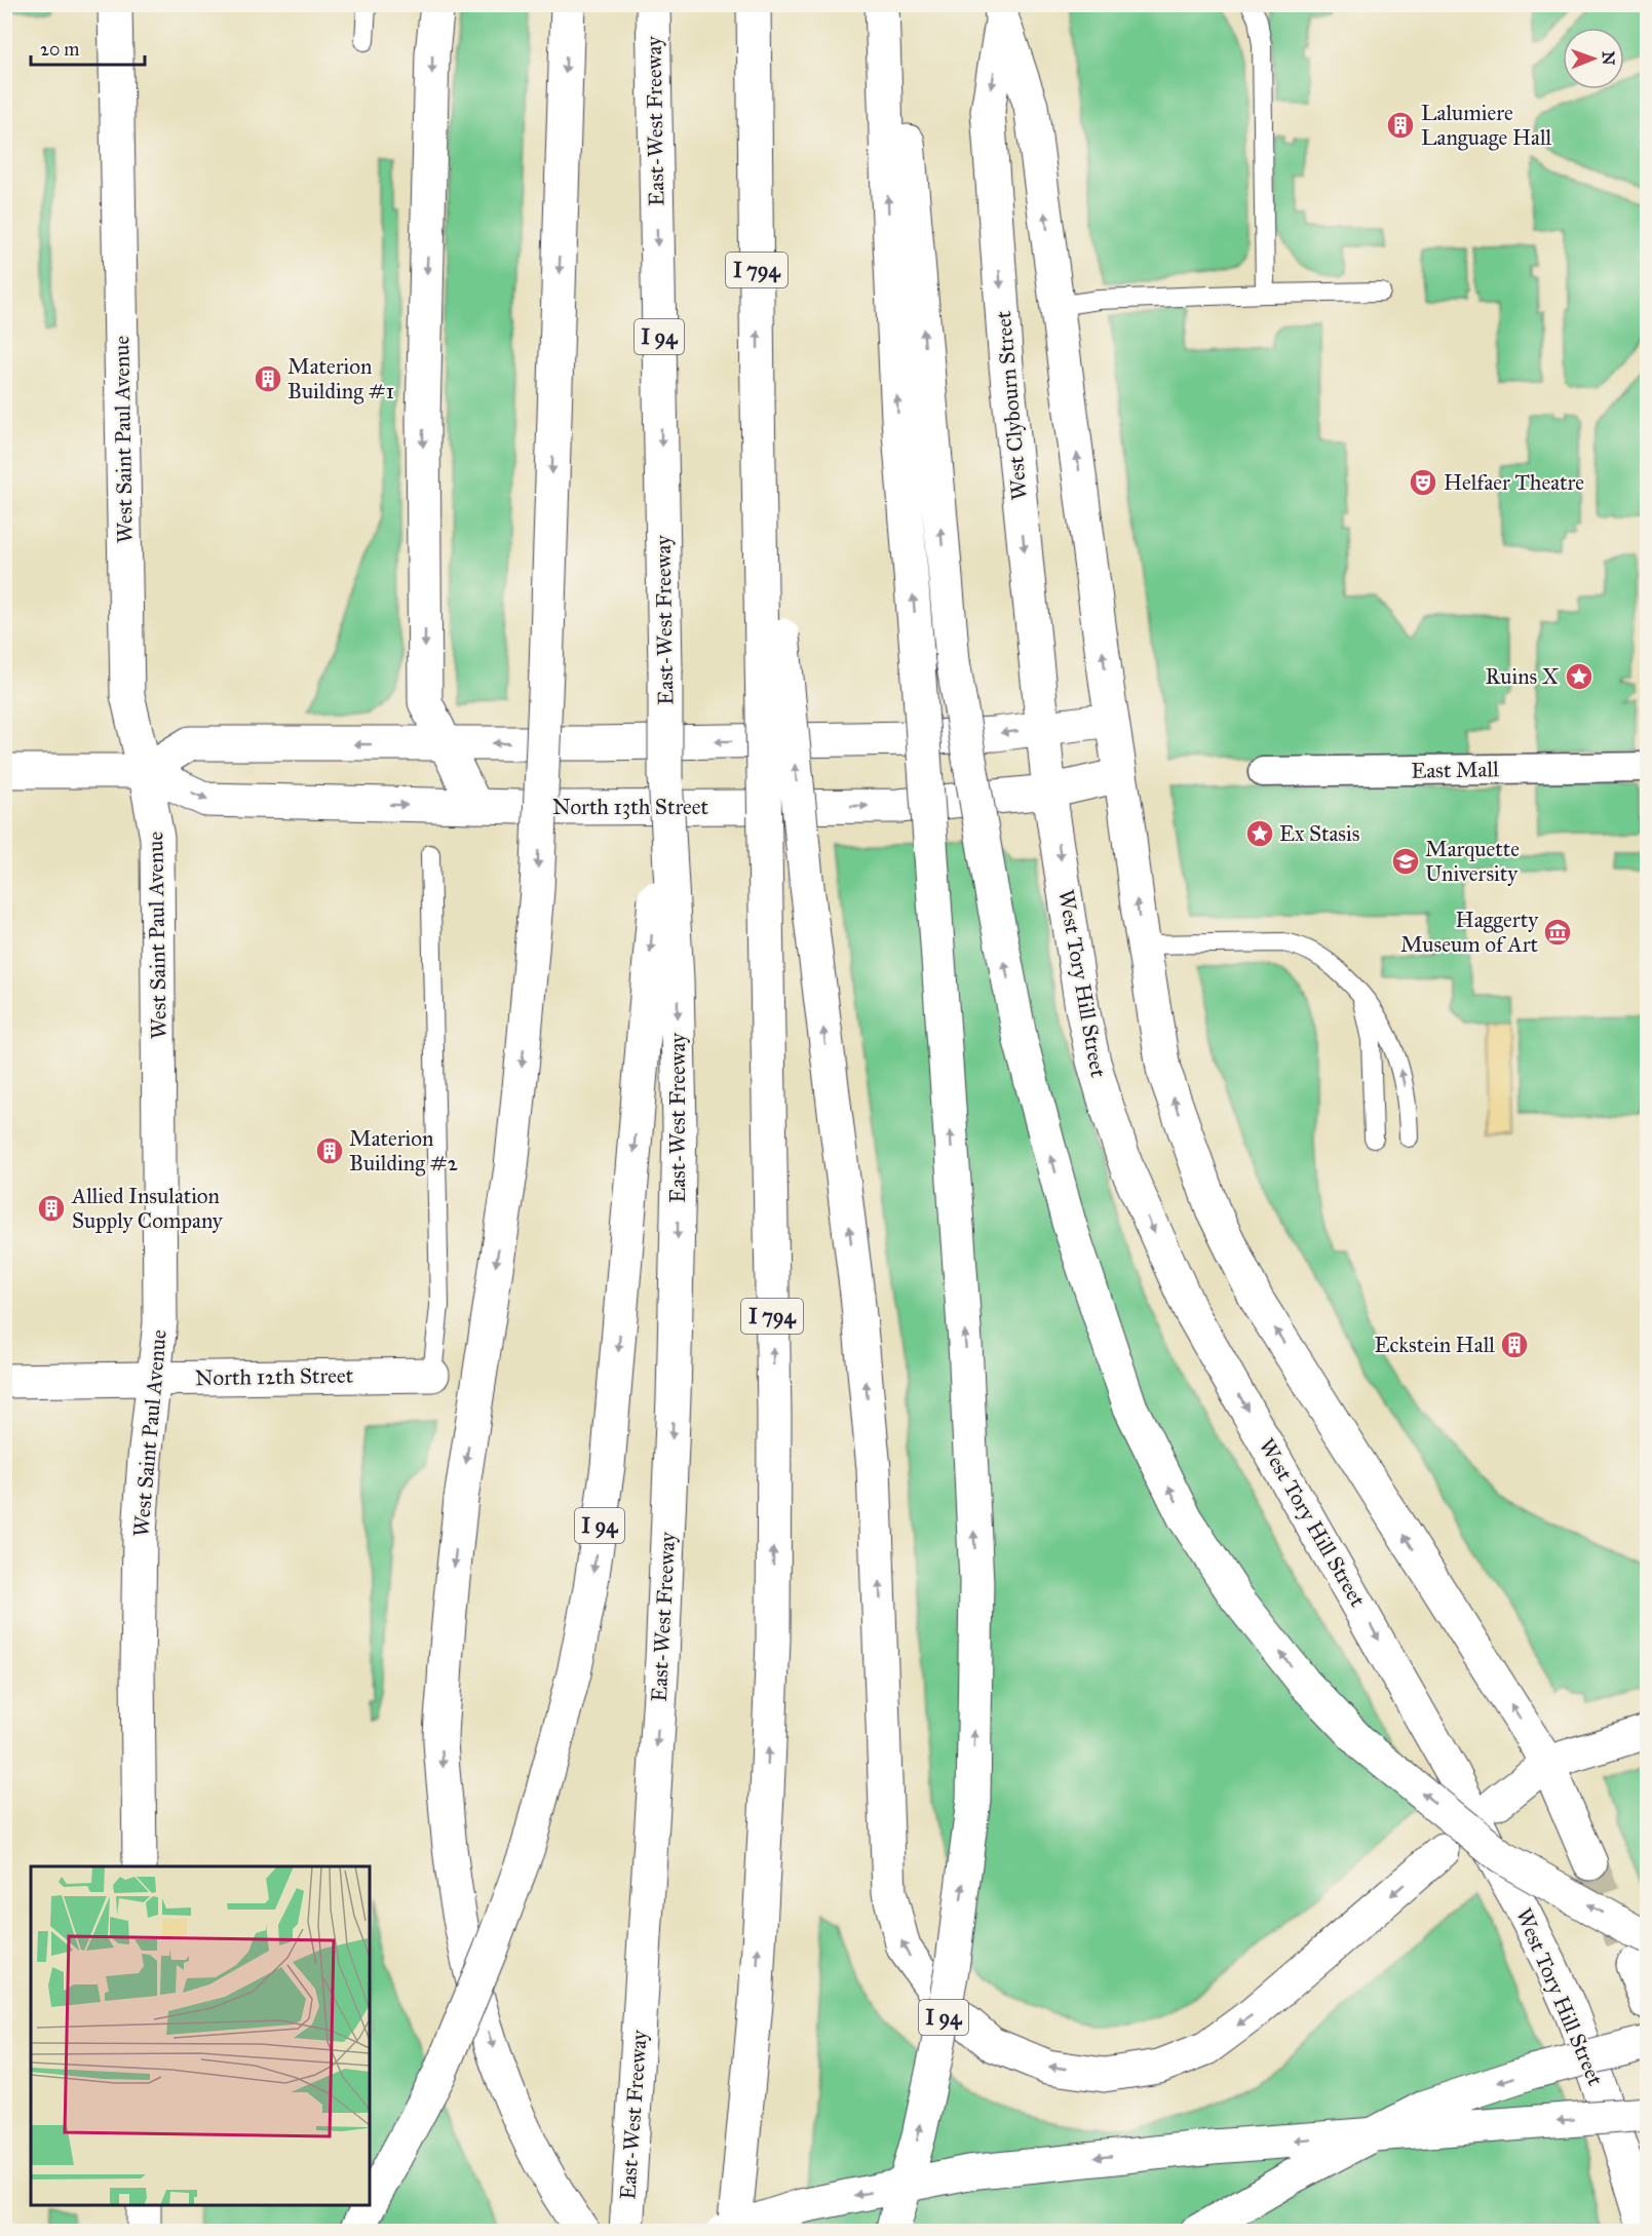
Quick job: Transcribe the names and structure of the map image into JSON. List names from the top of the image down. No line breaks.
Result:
{"streets":{"main road":["East-West Freeway","I 794","I 94","West Clybourn Street","West Saint Paul Avenue","North 13th Street","West Tory Hill Street","North 12th Street"],"street":["East Mall"]},"crossings":[["East-West Freeway","I 94"],["West Clybourn Street","North 13th Street"],["West Clybourn Street","West Tory Hill Street"],["West Saint Paul Avenue","North 13th Street"],["West Saint Paul Avenue","North 12th Street"],["North 13th Street","West Tory Hill Street"]],"places":{"building":["Lalumiere Language Hall","Materion Building #1","Materion Building #2","Allied Insulation Supply Company","Eckstein Hall"],"theatre":["Helfaer Theatre"],"place":["Ruins X","Ex Stasis"],"school or university":["Marquette University"],"museum":["Haggerty Museum of Art"]},"scale_bar":"20 m","north":"right"}
